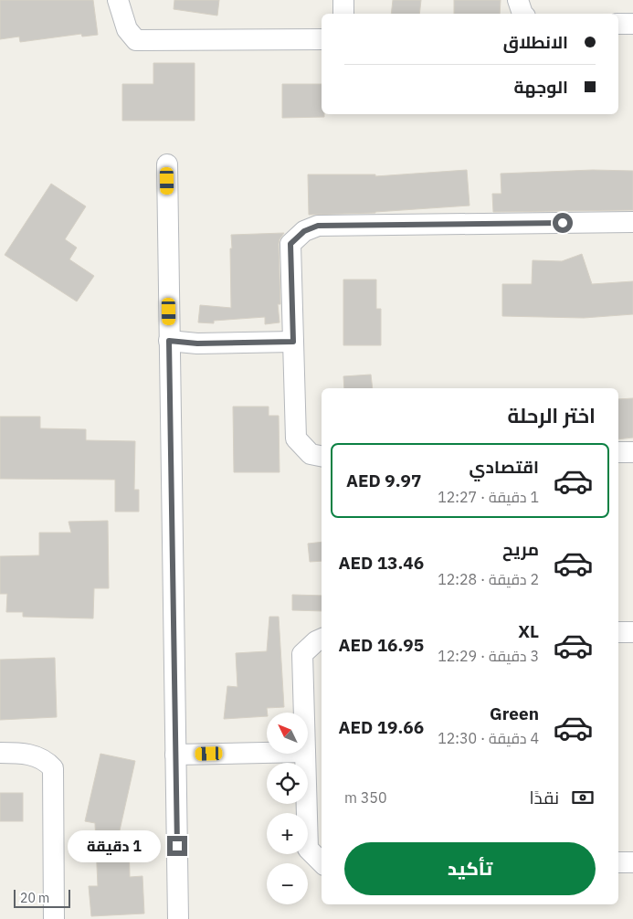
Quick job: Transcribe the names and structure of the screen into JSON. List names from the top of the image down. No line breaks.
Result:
{"scale_bar":"20 m","north":"top left","page":{"banner":["الانطلاق","الوجهة"],"heading":"اختر الرحلة","list":[{"name":"اقتصادي","note":"1 دقيقة · 12:27","value":"AED 9.97"},{"name":"مريح","note":"2 دقيقة · 12:28","value":"AED 13.46"},{"name":"XL","note":"3 دقيقة · 12:29","value":"AED 16.95"},{"name":"Green","note":"4 دقيقة · 12:30","value":"AED 19.66"}],"map_buttons":["+","−"],"pay":["نقدًا","350 m"],"bubble":"1 دقيقة","buttons":"تأكيد","scale":"20 m"}}
